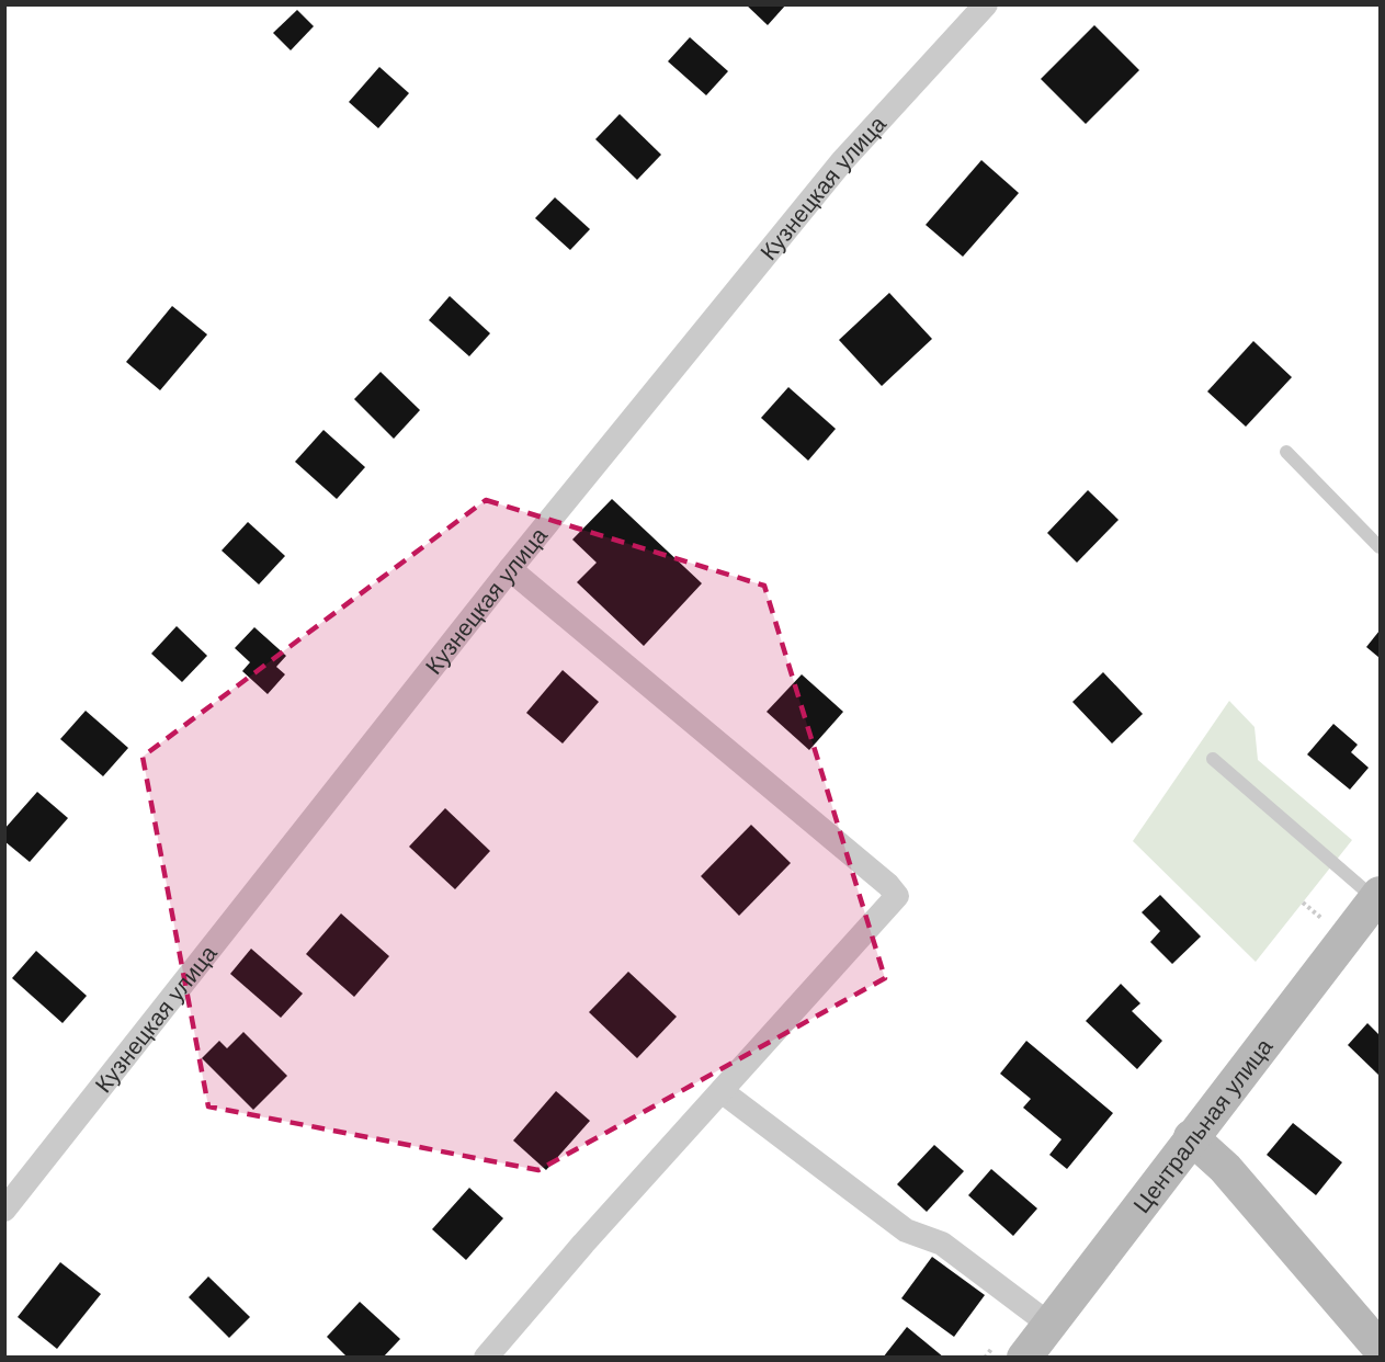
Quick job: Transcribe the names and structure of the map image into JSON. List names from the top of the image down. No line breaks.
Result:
{"streets":{"street":["Кузнецкая улица","Центральная улица"]}}
